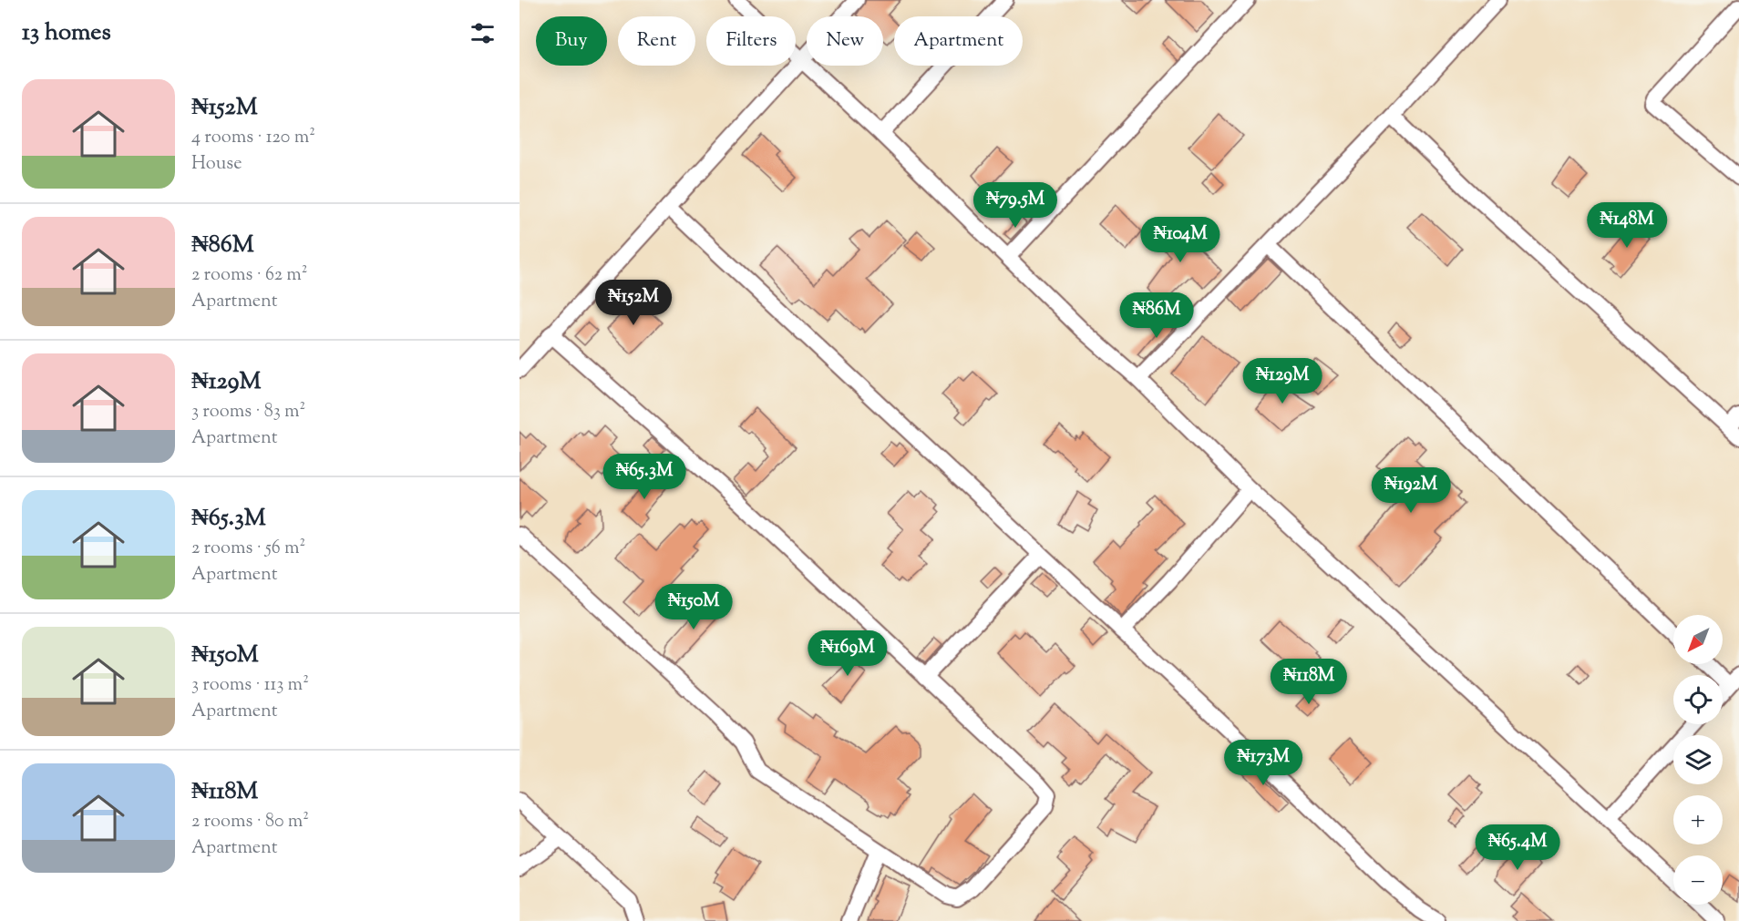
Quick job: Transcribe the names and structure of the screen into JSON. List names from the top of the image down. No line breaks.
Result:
{"north":"bottom left","page":{"heading":"13 homes","chip":["Buy","Rent","Filters","New","Apartment"],"list":[{"name":"₦152M","note":"4 rooms · 120 m² · House"},{"name":"₦86M","note":"2 rooms · 62 m² · Apartment"},{"name":"₦129M","note":"3 rooms · 83 m² · Apartment"},{"name":"₦65.3M","note":"2 rooms · 56 m² · Apartment"},{"name":"₦150M","note":"3 rooms · 113 m² · Apartment"},{"name":"₦118M","note":"2 rooms · 80 m² · Apartment"}],"price":["₦79.5M","₦148M","₦104M","₦152M","₦86M","₦129M","₦65.3M","₦192M","₦150M","₦169M","₦118M","₦173M","₦65.4M"],"map_buttons":["+","−"]}}
